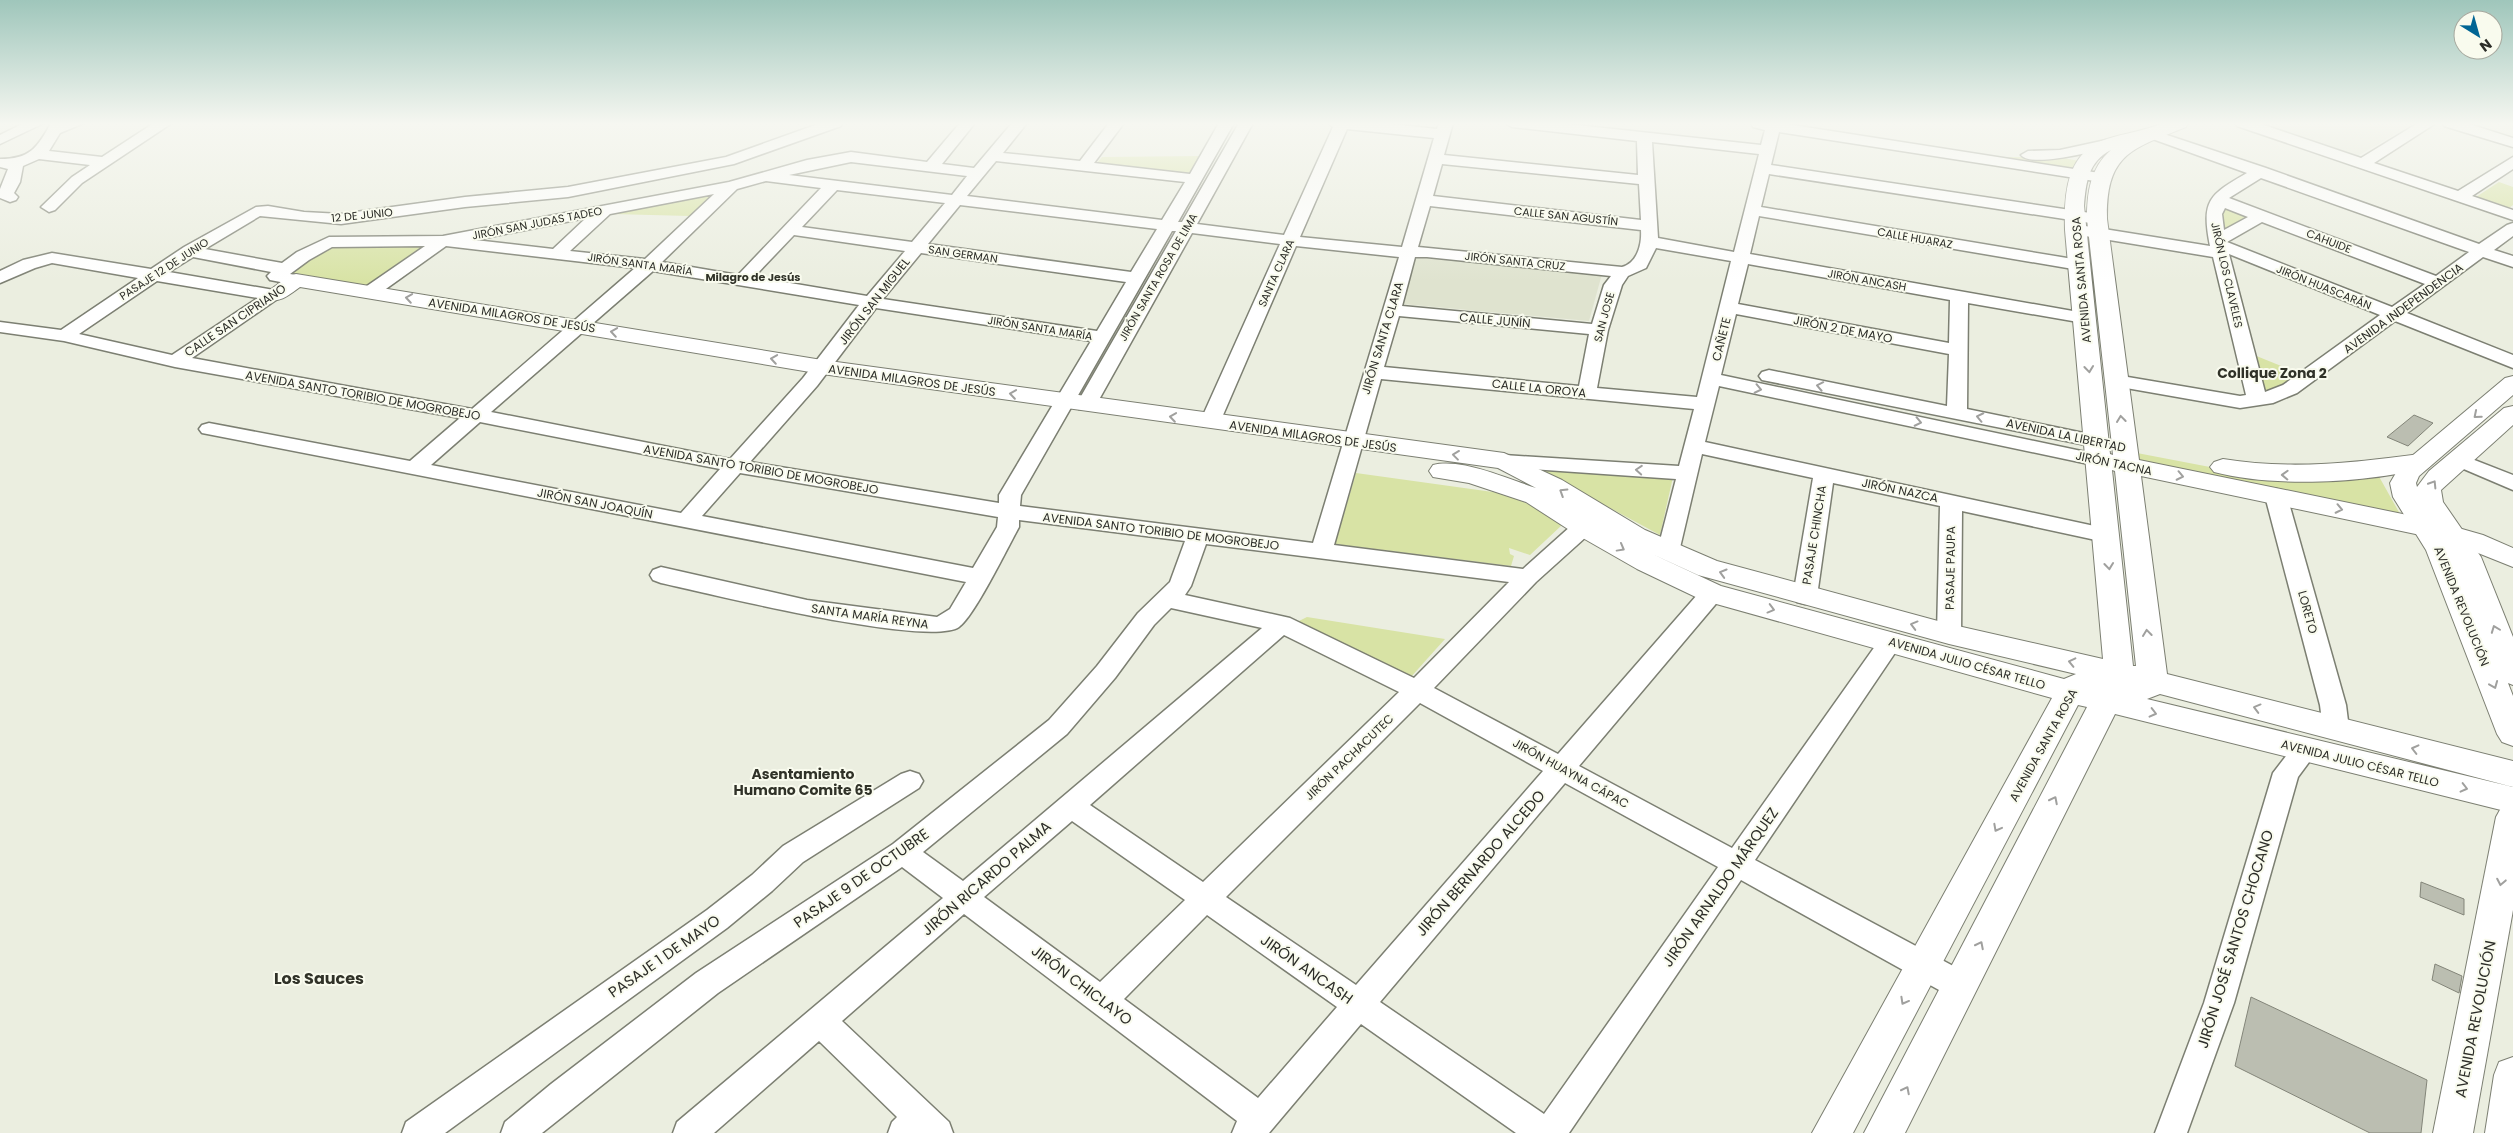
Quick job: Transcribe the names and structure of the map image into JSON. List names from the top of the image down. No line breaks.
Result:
{"streets":{"street":["12 DE JUNIO","CALLE SAN AGUSTÍN","JIRÓN SAN JUDAS TADEO","CALLE HUARAZ","CAHUIDE","SAN GERMAN","JIRÓN SANTA CRUZ","JIRÓN SANTA MARÍA","PASAJE 12 DE JUNIO","SANTA CLARA","JIRÓN LOS CLAVELES","JIRÓN SANTA ROSA DE LIMA","JIRÓN ANCASH","AVENIDA SANTA ROSA","JIRÓN HUASCARÁN","JIRÓN SAN MIGUEL","AVENIDA INDEPENDENCIA","AVENIDA MILAGROS DE JESÚS","SAN JOSE","CALLE SAN CIPRIANO","CALLE JUNÍN","JIRÓN 2 DE MAYO","JIRÓN SANTA CLARA","CAÑETE","CALLE LA OROYA","AVENIDA SANTO TORIBIO DE MOGROBEJO","AVENIDA LA LIBERTAD","JIRÓN TACNA","JIRÓN NAZCA","JIRÓN SAN JOAQUÍN","PASAJE CHINCHA","PASAJE PAUPA","AVENIDA REVOLUCIÓN","LORETO","SANTA MARÍA REYNA","AVENIDA JULIO CÉSAR TELLO","JIRÓN PACHACUTEC","JIRÓN HUAYNA CÁPAC","JIRÓN BERNARDO ALCEDO","PASAJE 9 DE OCTUBRE","JIRÓN RICARDO PALMA","JIRÓN ARNALDO MÁRQUEZ","JIRÓN JOSÉ SANTOS CHOCANO","PASAJE 1 DE MAYO","JIRÓN CHICLAYO"]},"crossings":[["12 DE JUNIO","PASAJE 12 DE JUNIO"],["CALLE SAN AGUSTÍN","JIRÓN ANCASH"],["CALLE SAN AGUSTÍN","SAN JOSE"],["CALLE SAN AGUSTÍN","JIRÓN SANTA CLARA"],["JIRÓN SAN JUDAS TADEO","JIRÓN SANTA CRUZ"],["JIRÓN SAN JUDAS TADEO","JIRÓN SANTA MARÍA"],["CALLE HUARAZ","AVENIDA SANTA ROSA"],["CALLE HUARAZ","CAÑETE"],["CAHUIDE","JIRÓN LOS CLAVELES"],["CAHUIDE","AVENIDA INDEPENDENCIA"],["SAN GERMAN","JIRÓN SANTA ROSA DE LIMA"],["SAN GERMAN","JIRÓN SAN MIGUEL"],["JIRÓN SANTA CRUZ","SANTA CLARA"],["JIRÓN SANTA CRUZ","JIRÓN SANTA ROSA DE LIMA"],["JIRÓN SANTA CRUZ","JIRÓN SAN MIGUEL"],["JIRÓN SANTA CRUZ","SAN JOSE"],["JIRÓN SANTA CRUZ","JIRÓN SANTA CLARA"],["JIRÓN SANTA MARÍA","JIRÓN SANTA ROSA DE LIMA"],["JIRÓN SANTA MARÍA","JIRÓN SAN MIGUEL"],["PASAJE 12 DE JUNIO","AVENIDA SANTO TORIBIO DE MOGROBEJO"],["SANTA CLARA","AVENIDA MILAGROS DE JESÚS"],["JIRÓN LOS CLAVELES","JIRÓN HUASCARÁN"],["JIRÓN LOS CLAVELES","AVENIDA INDEPENDENCIA"],["JIRÓN SANTA ROSA DE LIMA","AVENIDA MILAGROS DE JESÚS"],["JIRÓN SANTA ROSA DE LIMA","SANTA MARÍA REYNA"],["JIRÓN ANCASH","AVENIDA SANTA ROSA"],["JIRÓN ANCASH","SAN JOSE"],["JIRÓN ANCASH","CAÑETE"],["JIRÓN ANCASH","JIRÓN PACHACUTEC"],["JIRÓN ANCASH","JIRÓN BERNARDO ALCEDO"],["JIRÓN ANCASH","JIRÓN RICARDO PALMA"],["AVENIDA SANTA ROSA","JIRÓN HUASCARÁN"],["AVENIDA SANTA ROSA","AVENIDA INDEPENDENCIA"],["AVENIDA SANTA ROSA","AVENIDA LA LIBERTAD"],["AVENIDA SANTA ROSA","JIRÓN TACNA"],["AVENIDA SANTA ROSA","JIRÓN NAZCA"],["AVENIDA SANTA ROSA","AVENIDA JULIO CÉSAR TELLO"],["AVENIDA SANTA ROSA","JIRÓN HUAYNA CÁPAC"],["JIRÓN HUASCARÁN","AVENIDA INDEPENDENCIA"],["JIRÓN SAN MIGUEL","AVENIDA MILAGROS DE JESÚS"],["JIRÓN SAN MIGUEL","AVENIDA SANTO TORIBIO DE MOGROBEJO"],["JIRÓN SAN MIGUEL","JIRÓN SAN JOAQUÍN"],["AVENIDA MILAGROS DE JESÚS","CALLE SAN CIPRIANO"],["AVENIDA MILAGROS DE JESÚS","JIRÓN SANTA CLARA"],["AVENIDA MILAGROS DE JESÚS","SANTA MARÍA REYNA"],["AVENIDA MILAGROS DE JESÚS","AVENIDA JULIO CÉSAR TELLO"],["SAN JOSE","CALLE JUNÍN"],["SAN JOSE","CALLE LA OROYA"],["CALLE SAN CIPRIANO","AVENIDA SANTO TORIBIO DE MOGROBEJO"],["CALLE JUNÍN","JIRÓN SANTA CLARA"],["JIRÓN 2 DE MAYO","CAÑETE"],["JIRÓN SANTA CLARA","CALLE LA OROYA"],["JIRÓN SANTA CLARA","AVENIDA SANTO TORIBIO DE MOGROBEJO"],["CAÑETE","CALLE LA OROYA"],["CAÑETE","AVENIDA LA LIBERTAD"],["CAÑETE","JIRÓN TACNA"],["CAÑETE","JIRÓN NAZCA"],["CAÑETE","AVENIDA JULIO CÉSAR TELLO"],["AVENIDA SANTO TORIBIO DE MOGROBEJO","SANTA MARÍA REYNA"],["AVENIDA SANTO TORIBIO DE MOGROBEJO","JIRÓN PACHACUTEC"],["AVENIDA SANTO TORIBIO DE MOGROBEJO","PASAJE 9 DE OCTUBRE"],["AVENIDA LA LIBERTAD","JIRÓN TACNA"],["AVENIDA LA LIBERTAD","AVENIDA REVOLUCIÓN"],["JIRÓN TACNA","AVENIDA REVOLUCIÓN"],["JIRÓN TACNA","LORETO"],["JIRÓN NAZCA","PASAJE CHINCHA"],["JIRÓN NAZCA","PASAJE PAUPA"],["JIRÓN SAN JOAQUÍN","SANTA MARÍA REYNA"],["PASAJE CHINCHA","AVENIDA JULIO CÉSAR TELLO"],["PASAJE PAUPA","AVENIDA JULIO CÉSAR TELLO"],["AVENIDA JULIO CÉSAR TELLO","JIRÓN PACHACUTEC"],["AVENIDA JULIO CÉSAR TELLO","JIRÓN BERNARDO ALCEDO"],["AVENIDA JULIO CÉSAR TELLO","JIRÓN ARNALDO MÁRQUEZ"],["AVENIDA JULIO CÉSAR TELLO","JIRÓN JOSÉ SANTOS CHOCANO"],["JIRÓN PACHACUTEC","JIRÓN HUAYNA CÁPAC"],["JIRÓN PACHACUTEC","JIRÓN CHICLAYO"],["JIRÓN HUAYNA CÁPAC","JIRÓN BERNARDO ALCEDO"],["JIRÓN HUAYNA CÁPAC","PASAJE 9 DE OCTUBRE"],["JIRÓN HUAYNA CÁPAC","JIRÓN RICARDO PALMA"],["JIRÓN HUAYNA CÁPAC","JIRÓN ARNALDO MÁRQUEZ"],["JIRÓN BERNARDO ALCEDO","JIRÓN CHICLAYO"],["PASAJE 9 DE OCTUBRE","JIRÓN CHICLAYO"],["JIRÓN RICARDO PALMA","JIRÓN CHICLAYO"]],"one_way":["AVENIDA LA LIBERTAD"],"districts":["Milagro de Jesús","Collique Zona 2","Asentamiento Humano Comite 65","Los Sauces"],"north":"bottom right"}
